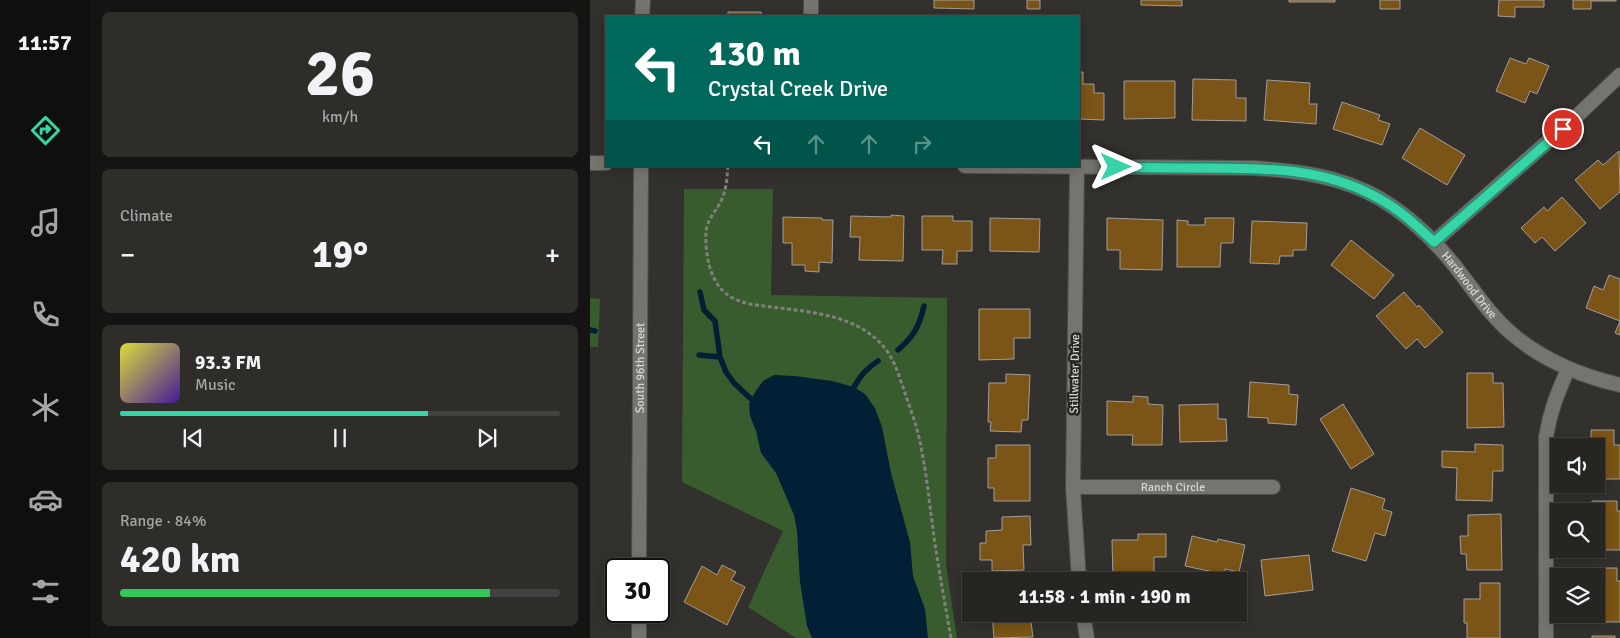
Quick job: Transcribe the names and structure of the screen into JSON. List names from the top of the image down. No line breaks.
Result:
{"streets":{"street":["Hardwood Drive","South 96th Street","Stillwater Drive","Ranch Circle"]},"crossings":[["Hardwood Drive","Stillwater Drive"],["Stillwater Drive","Ranch Circle"]],"page":{"tabs":"11:57","tile":[["26","km/h"],"Climate",["Range · 84%","420 km"]],"turn":["130 m","Crystal Creek Drive"],"heat":["−","19°","+"],"song":["93.3 FM","Music"],"limit":"30","trip":"11:58 · 1 min · 190 m"}}
